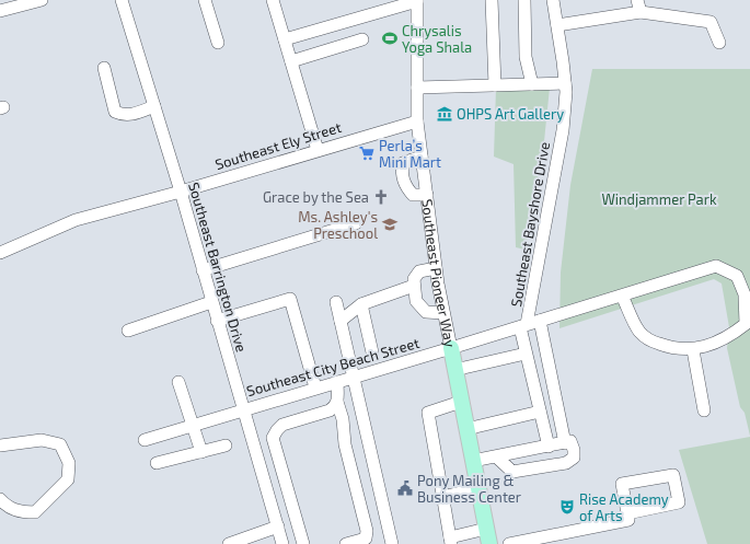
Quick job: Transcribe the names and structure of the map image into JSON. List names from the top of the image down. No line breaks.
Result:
{"streets":{"main road":["Southeast Pioneer Way"],"street":["Southeast Ely Street","Southeast Bayshore Drive","Southeast Barrington Drive","Southeast City Beach Street"]},"crossings":[["Southeast Ely Street","Southeast Barrington Drive"],["Southeast Ely Street","Southeast Pioneer Way"],["Southeast Bayshore Drive","Southeast City Beach Street"],["Southeast Barrington Drive","Southeast City Beach Street"],["Southeast Pioneer Way","Southeast City Beach Street"]],"parks":["Windjammer Park"],"places":{"sports":["Chrysalis Yoga Shala"],"museum":["OHPS Art Gallery"],"supermarket":["Perla’s Mini Mart"],"church":["Grace by the Sea"],"school or university":["Ms. Ashley's Preschool"],"public building":["Pony Mailing & Business Center"],"theatre":["Rise Academy of Arts"]}}
